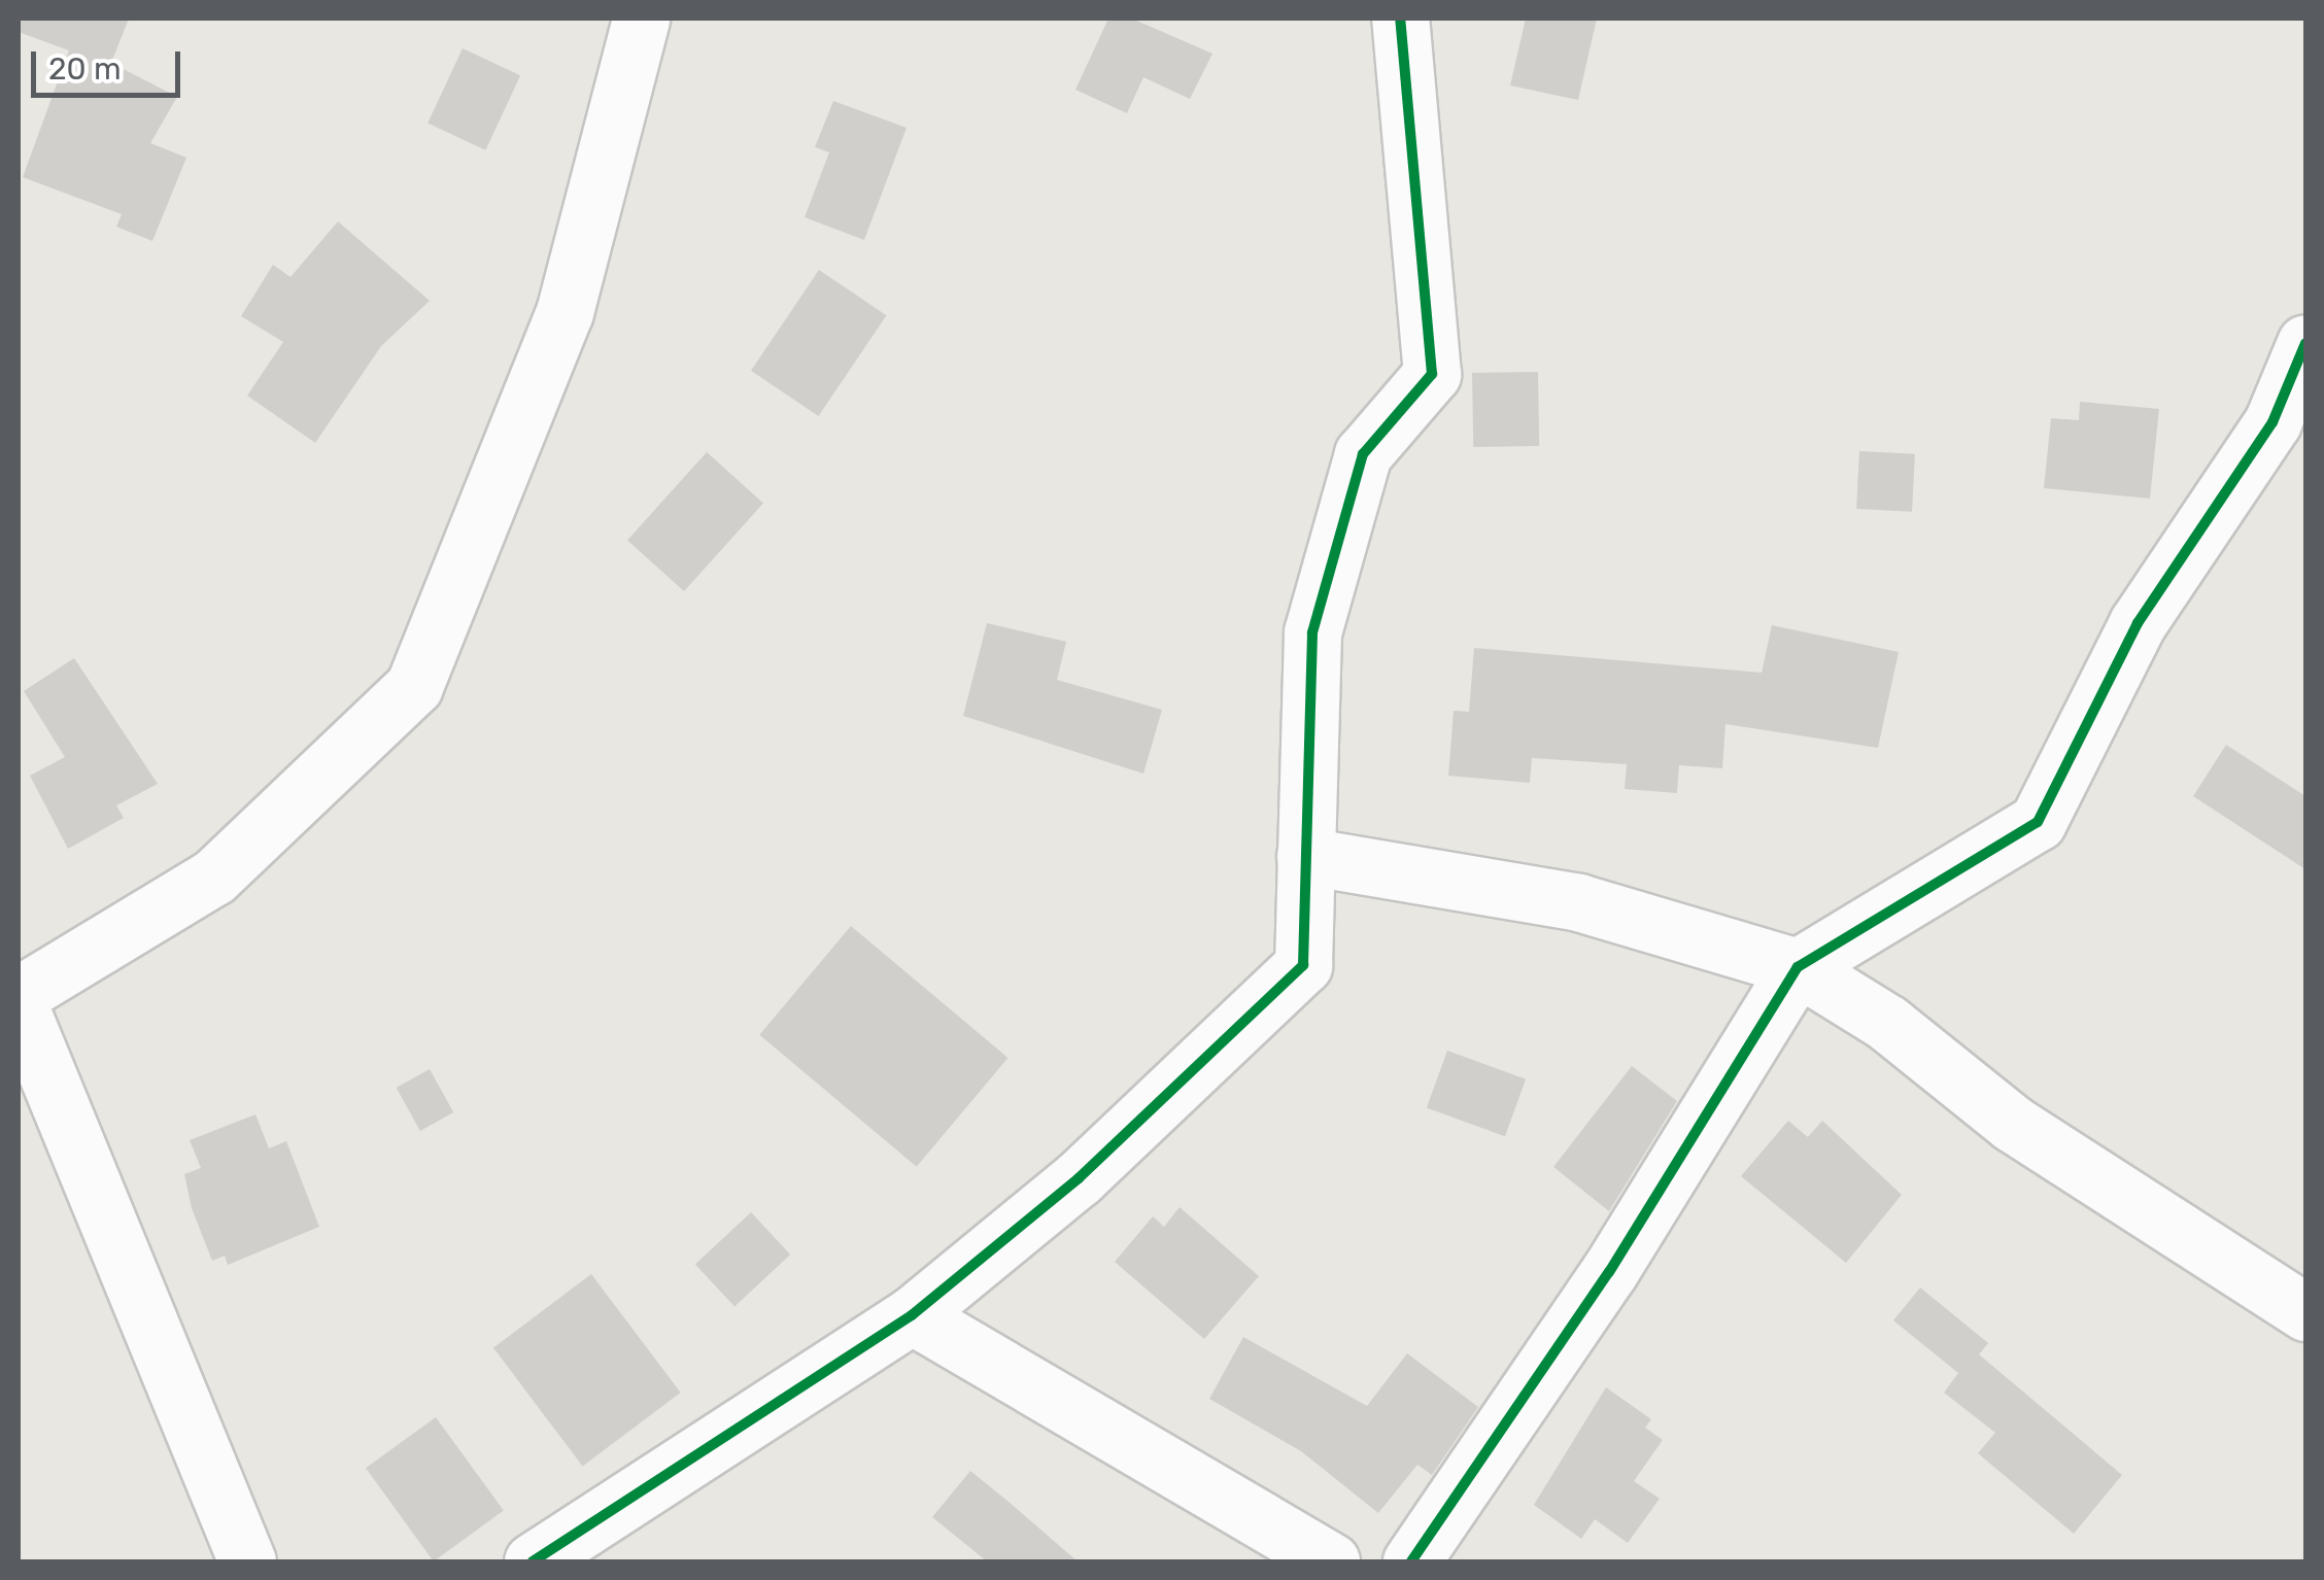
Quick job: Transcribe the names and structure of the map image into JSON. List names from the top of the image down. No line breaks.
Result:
{"scale_bar":"20 m"}
